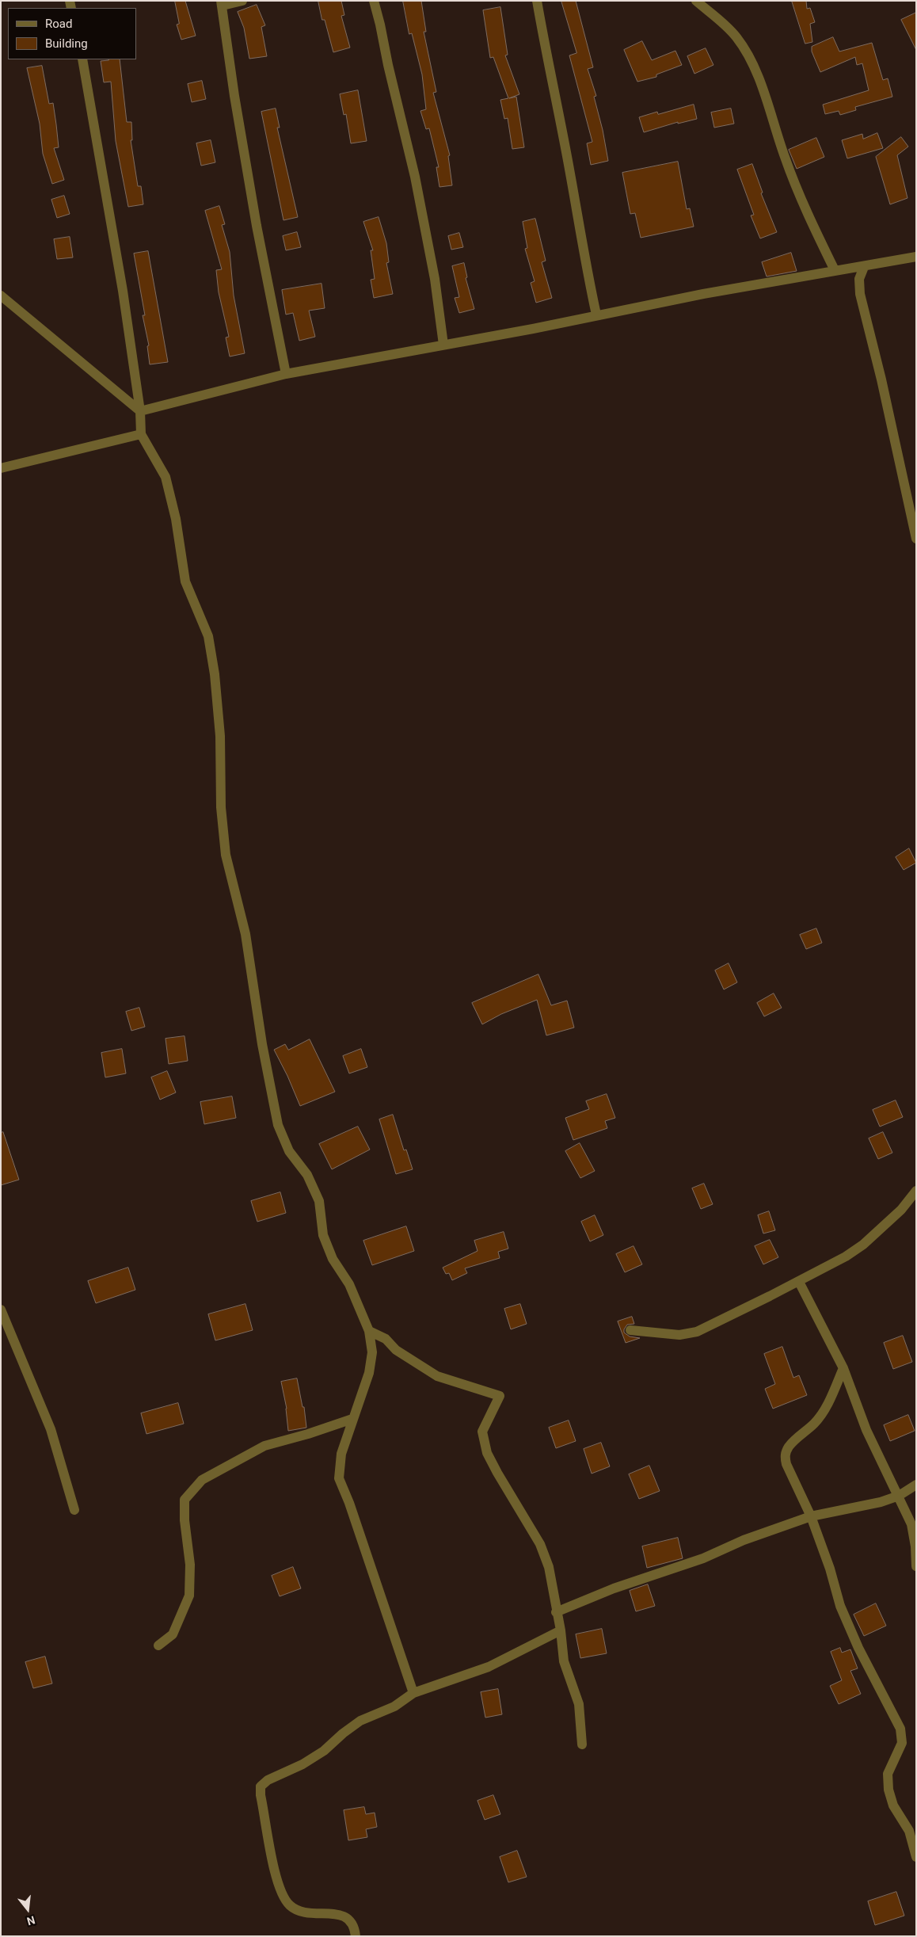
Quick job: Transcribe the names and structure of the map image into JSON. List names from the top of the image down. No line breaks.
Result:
{"legend":["Road","Building"],"north":"bottom"}
